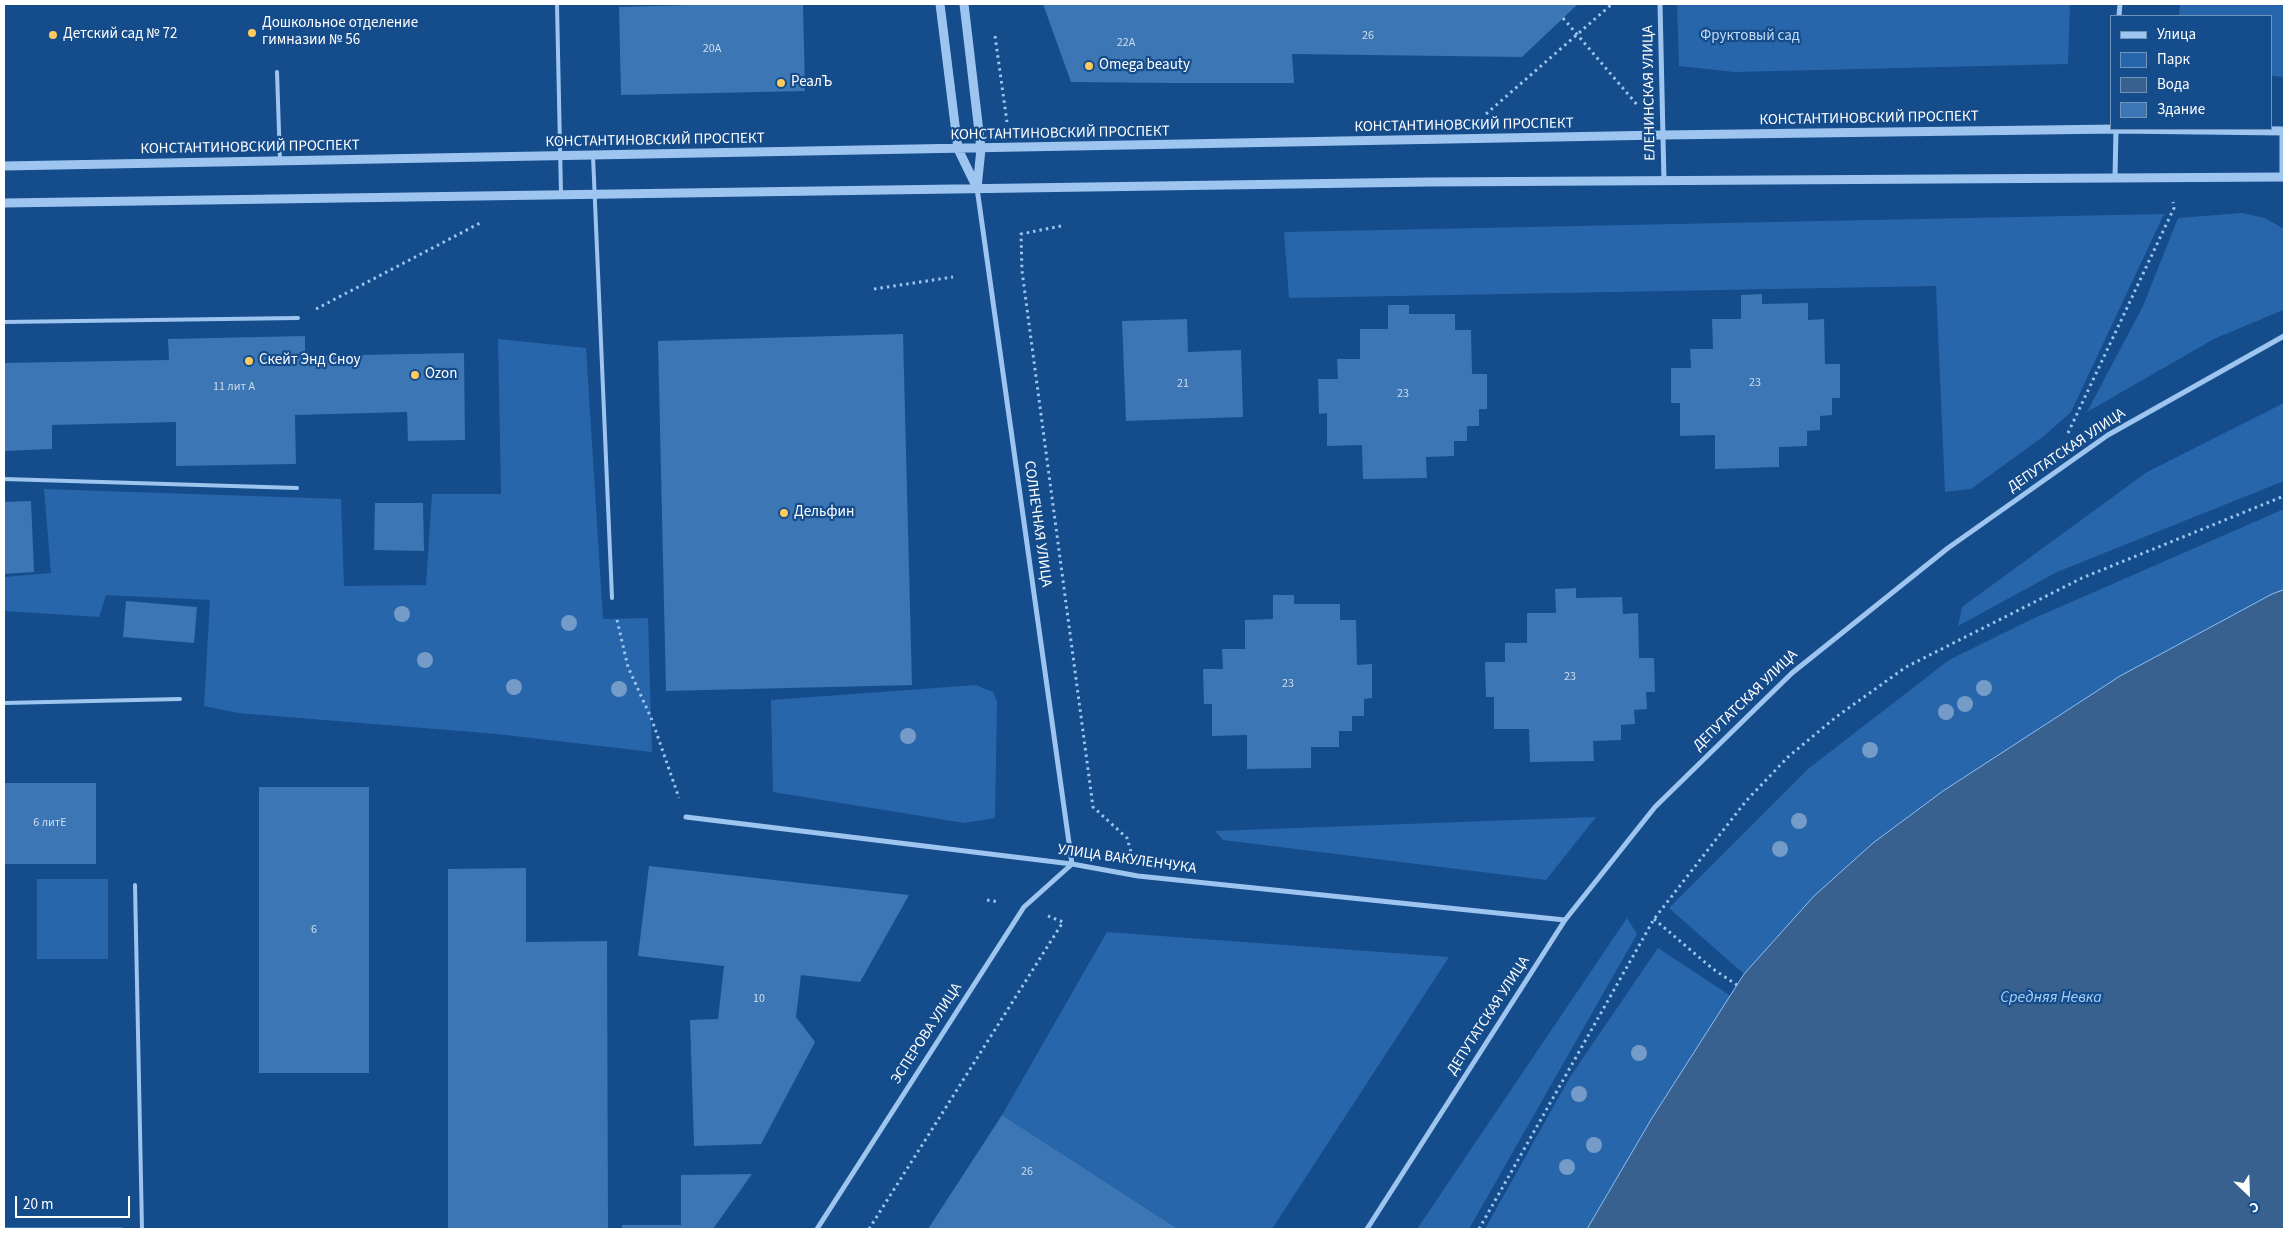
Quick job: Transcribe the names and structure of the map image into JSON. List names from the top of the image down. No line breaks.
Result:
{"streets":{"street":["ЕЛЕНИНСКАЯ УЛИЦА","КОНСТАНТИНОВСКИЙ ПРОСПЕКТ","ДЕПУТАТСКАЯ УЛИЦА","СОЛНЕЧНАЯ УЛИЦА","УЛИЦА ВАКУЛЕНЧУКА","ЭСПЕРОВА УЛИЦА"]},"crossings":[["ЕЛЕНИНСКАЯ УЛИЦА","КОНСТАНТИНОВСКИЙ ПРОСПЕКТ"],["ДЕПУТАТСКАЯ УЛИЦА","УЛИЦА ВАКУЛЕНЧУКА"],["СОЛНЕЧНАЯ УЛИЦА","УЛИЦА ВАКУЛЕНЧУКА"],["СОЛНЕЧНАЯ УЛИЦА","ЭСПЕРОВА УЛИЦА"],["УЛИЦА ВАКУЛЕНЧУКА","ЭСПЕРОВА УЛИЦА"]],"water":["Средняя Невка"],"parks":["Фруктовый сад"],"places":["Дошкольное отделение гимназии № 56","Детский сад № 72","Omega beauty","РеалЪ","Скейт Энд Сноу","Ozon","Дельфин"],"house_numbers":["26","22А","20А","23","21","11 лит А","23","23","23","6 литЕ","6","10","26"],"legend":["Улица","Парк","Вода","Здание"],"scale_bar":"20 m","north":"bottom right"}
